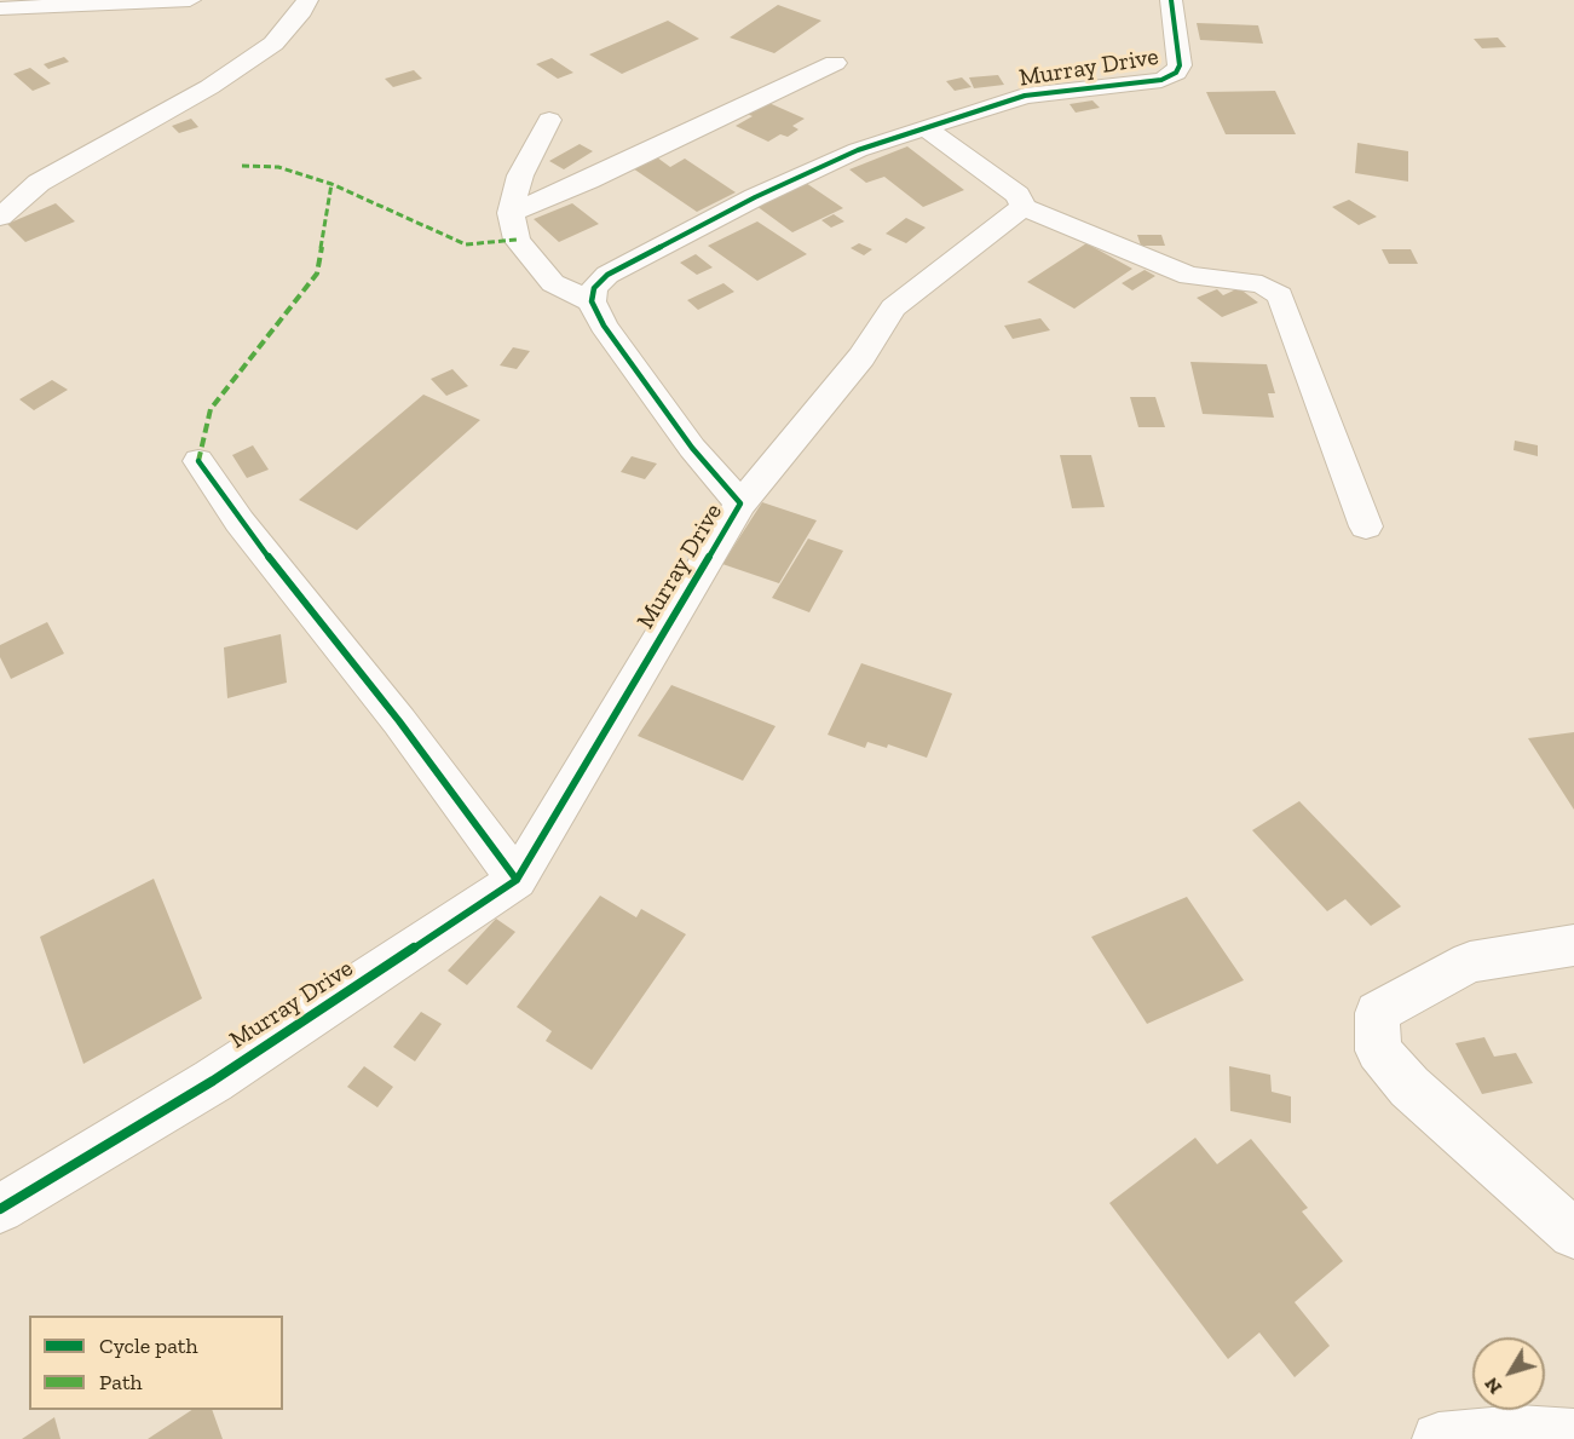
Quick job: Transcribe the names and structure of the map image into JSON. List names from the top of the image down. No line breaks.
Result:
{"streets":{"street":["Murray Drive"]},"legend":["Cycle path","Path"],"north":"bottom left"}
